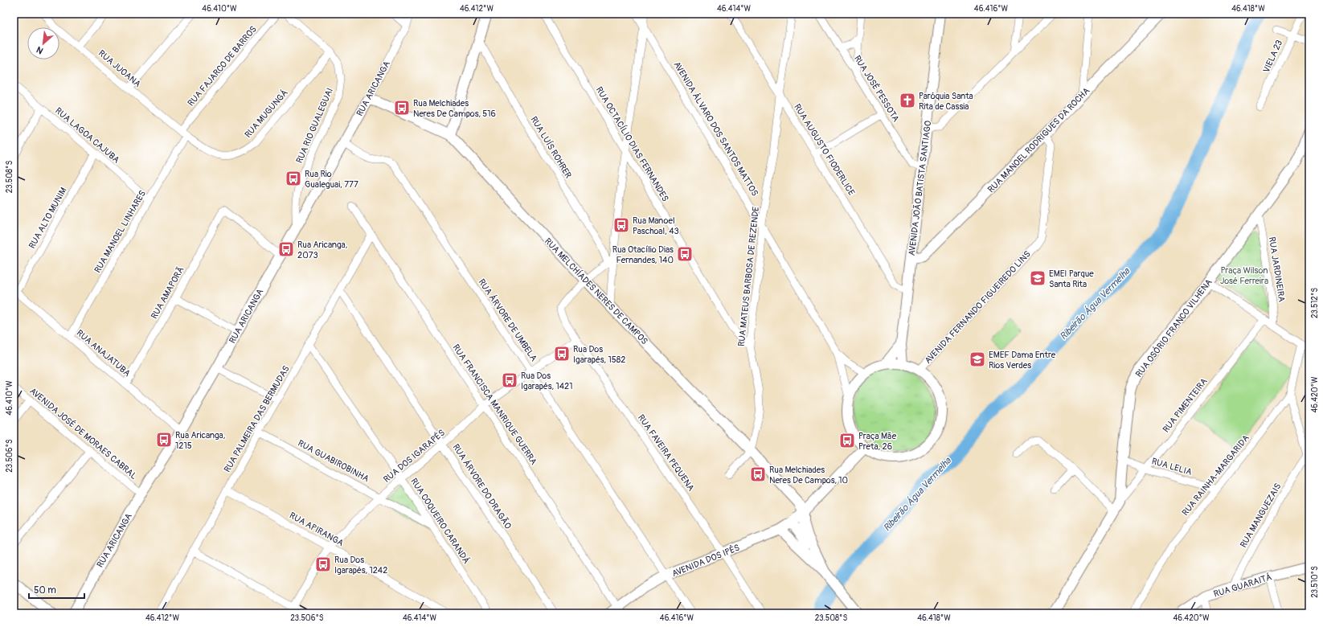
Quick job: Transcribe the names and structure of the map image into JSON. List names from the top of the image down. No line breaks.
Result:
{"streets":{"street":["VIELA 23","RUA FAJARCO DE BARROS","RUA JUOANA","RUA ARICANGA","RUA JOSÉ PESSOTA","RUA MUGUNGÁ","RUA RIO GUALEGUAI","AVENIDA ÁLVARO DOS SANTOS MATTOS","RUA LAGOA CAJUBA","RUA MANOEL RODRIGUES DA ROCHA","RUA OCTACÍLIO DIAS FERNANDES","RUA LUÍS ROHRER","RUA AUGUSTO FIODERLICE","AVENIDA JOÃO BATISTA SANTIAGO","RUA ALTO MUNIM","RUA MANOEL LINHARES","RUA JARDINEIRA","RUA MATEUS BARBOSA DE REZENDE","RUA MELCHÍADES NERES DE CAMPOS","RUA AMAPORÃ","AVENIDA FERNANDO FIGUEIREDO LINS","RUA ÁRVORE DE UMBELA","RUA OSÓRIO FRANCO VILHENA","RUA ANAJATUBA","RUA FRANCISCA MANRIQUE GUERRA","RUA PIMENTEIRA","RUA PALMEIRA DAS BERMUDAS","AVENIDA JOSÉ DE MORAES CABRAL","RUA FAVEIRA PEQUENA","RUA DOS IGARAPÉS","RUA GUABIROBINHA","RUA LELIA","RUA RAINHA-MARGARIDA","RUA ÁRVORE DO DRAGÃO","RUA MANGUEZAIS","RUA COQUEIRO CARANDÁ","RUA APIRANGA","AVENIDA DOS IPÊS","RUA GUARAITÁ"]},"crossings":[["RUA FAJARCO DE BARROS","RUA JUOANA"],["RUA FAJARCO DE BARROS","RUA MUGUNGÁ"],["RUA FAJARCO DE BARROS","RUA MANOEL LINHARES"],["RUA JUOANA","RUA MUGUNGÁ"],["RUA JUOANA","RUA MANOEL LINHARES"],["RUA ARICANGA","RUA RIO GUALEGUAI"],["RUA ARICANGA","RUA MELCHÍADES NERES DE CAMPOS"],["RUA ARICANGA","RUA AMAPORÃ"],["RUA ARICANGA","RUA ÁRVORE DE UMBELA"],["RUA ARICANGA","RUA ANAJATUBA"],["RUA ARICANGA","AVENIDA JOSÉ DE MORAES CABRAL"],["RUA JOSÉ PESSOTA","AVENIDA JOÃO BATISTA SANTIAGO"],["RUA MUGUNGÁ","RUA RIO GUALEGUAI"],["RUA MUGUNGÁ","RUA MANOEL LINHARES"],["AVENIDA ÁLVARO DOS SANTOS MATTOS","AVENIDA JOÃO BATISTA SANTIAGO"],["AVENIDA ÁLVARO DOS SANTOS MATTOS","RUA MATEUS BARBOSA DE REZENDE"],["AVENIDA ÁLVARO DOS SANTOS MATTOS","AVENIDA FERNANDO FIGUEIREDO LINS"],["RUA LAGOA CAJUBA","RUA ALTO MUNIM"],["RUA LAGOA CAJUBA","RUA MANOEL LINHARES"],["RUA MANOEL RODRIGUES DA ROCHA","AVENIDA JOÃO BATISTA SANTIAGO"],["RUA MANOEL RODRIGUES DA ROCHA","AVENIDA FERNANDO FIGUEIREDO LINS"],["RUA OCTACÍLIO DIAS FERNANDES","RUA MATEUS BARBOSA DE REZENDE"],["RUA AUGUSTO FIODERLICE","AVENIDA JOÃO BATISTA SANTIAGO"],["RUA AUGUSTO FIODERLICE","RUA MATEUS BARBOSA DE REZENDE"],["AVENIDA JOÃO BATISTA SANTIAGO","AVENIDA FERNANDO FIGUEIREDO LINS"],["RUA ALTO MUNIM","RUA ANAJATUBA"],["RUA MANOEL LINHARES","RUA ANAJATUBA"],["RUA JARDINEIRA","RUA OSÓRIO FRANCO VILHENA"],["RUA MATEUS BARBOSA DE REZENDE","RUA MELCHÍADES NERES DE CAMPOS"],["RUA MELCHÍADES NERES DE CAMPOS","RUA FAVEIRA PEQUENA"],["RUA MELCHÍADES NERES DE CAMPOS","AVENIDA DOS IPÊS"],["RUA AMAPORÃ","RUA ANAJATUBA"],["RUA ÁRVORE DE UMBELA","RUA DOS IGARAPÉS"],["RUA ÁRVORE DE UMBELA","AVENIDA DOS IPÊS"],["RUA OSÓRIO FRANCO VILHENA","RUA PIMENTEIRA"],["RUA OSÓRIO FRANCO VILHENA","RUA LELIA"],["RUA FRANCISCA MANRIQUE GUERRA","RUA PALMEIRA DAS BERMUDAS"],["RUA FRANCISCA MANRIQUE GUERRA","RUA DOS IGARAPÉS"],["RUA FRANCISCA MANRIQUE GUERRA","AVENIDA DOS IPÊS"],["RUA PIMENTEIRA","RUA LELIA"],["RUA PALMEIRA DAS BERMUDAS","RUA GUABIROBINHA"],["RUA PALMEIRA DAS BERMUDAS","RUA ÁRVORE DO DRAGÃO"],["RUA PALMEIRA DAS BERMUDAS","RUA COQUEIRO CARANDÁ"],["RUA PALMEIRA DAS BERMUDAS","RUA APIRANGA"],["RUA FAVEIRA PEQUENA","RUA DOS IGARAPÉS"],["RUA FAVEIRA PEQUENA","AVENIDA DOS IPÊS"],["RUA DOS IGARAPÉS","RUA GUABIROBINHA"],["RUA DOS IGARAPÉS","RUA ÁRVORE DO DRAGÃO"],["RUA DOS IGARAPÉS","RUA COQUEIRO CARANDÁ"],["RUA DOS IGARAPÉS","RUA APIRANGA"],["RUA GUABIROBINHA","RUA COQUEIRO CARANDÁ"],["RUA LELIA","RUA RAINHA-MARGARIDA"],["RUA MANGUEZAIS","RUA GUARAITÁ"]],"water":["Ribeirão Água Vermelha"],"parks":["Praça Wilson José Ferreira"],"places":{"church":["Paróquia Santa Rita de Cassia"],"bus stop":["Rua Melchiades Neres De Campos, 516","Rua Rio Gualeguai, 777","Rua Manoel Paschoal, 43","Rua Aricanga, 2073","Rua Otacílio Dias Fernandes, 140","Rua Dos Igarapés, 1582","Rua Dos Igarapés, 1421","Rua Aricanga, 1215","Praça Mãe Preta, 26","Rua Melchiades Neres De Campos, 10","Rua Dos Igarapés, 1242"],"school or university":["EMEI Parque Santa Rita","EMEF Dama Entre Rios Verdes"]},"scale_bar":"50 m","north":"bottom left","coordinates":["46.410°W","46.412°W","46.414°W","46.416°W","46.418°W","23.508°S","23.512°S","46.420°W","23.506°S","23.510°S"]}
